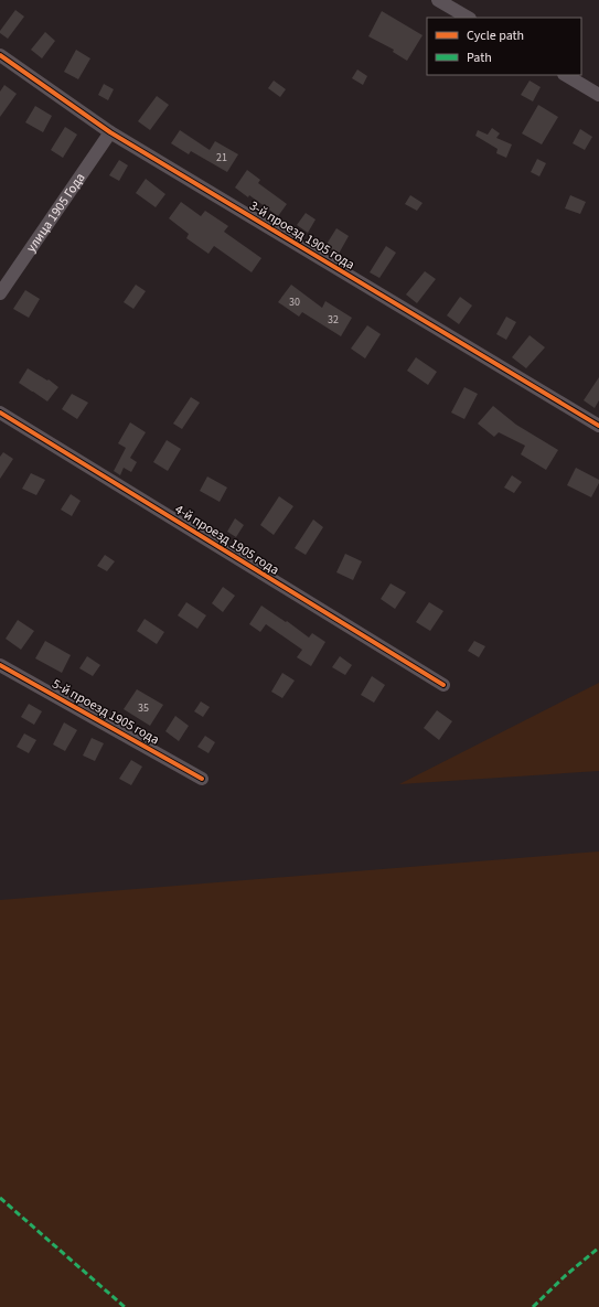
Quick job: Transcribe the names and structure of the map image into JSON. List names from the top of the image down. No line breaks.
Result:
{"streets":{"street":["улица 1905 Года","3-й проезд 1905 года","4-й проезд 1905 года","5-й проезд 1905 года"]},"crossings":[["улица 1905 Года","3-й проезд 1905 года"]],"house_numbers":["21","30","32","35"],"legend":["Cycle path","Path"]}
